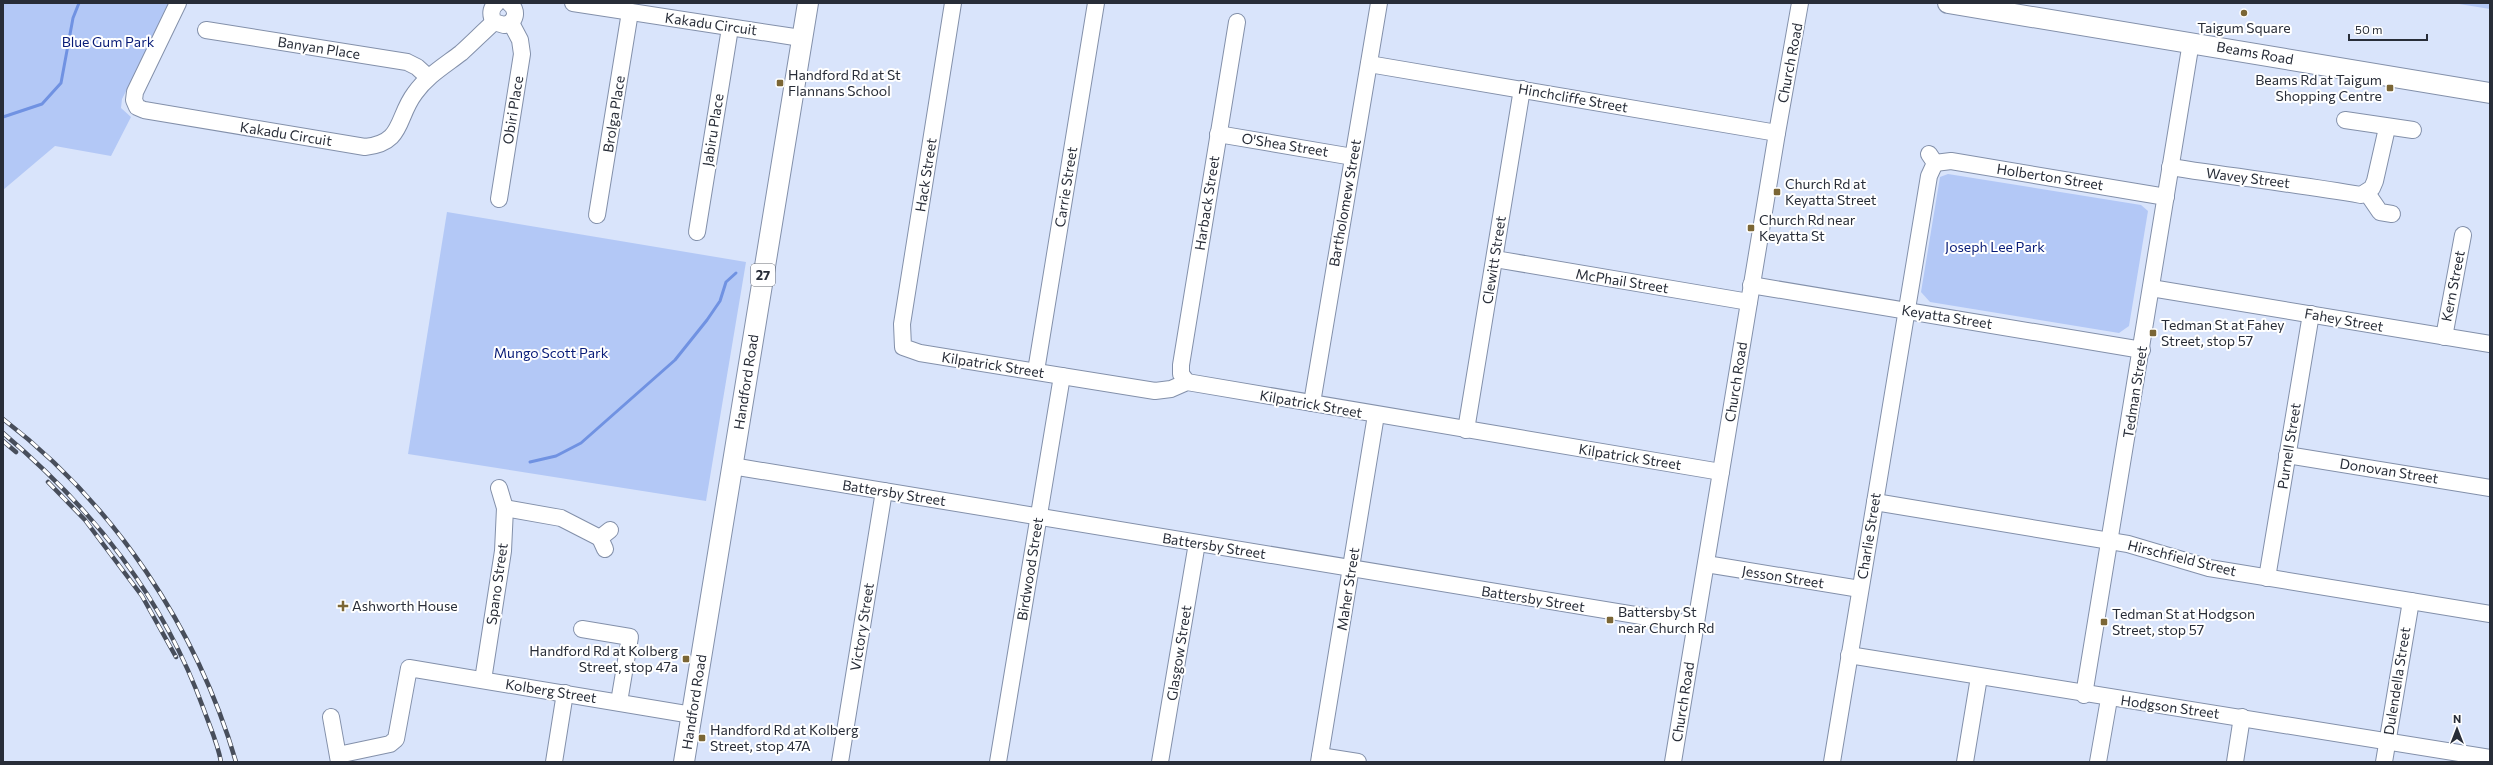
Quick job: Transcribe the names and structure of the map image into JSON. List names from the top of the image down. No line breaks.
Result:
{"streets":{"main road":["Beams Road","27","Handford Road"],"street":["Kakadu Circuit","Banyan Place","Church Road","Hinchcliffe Street","Obiri Place","Brolga Place","Jabiru Place","O'Shea Street","Hack Street","Holberton Street","Wavey Street","Carrie Street","Harback Street","Bartholomew Street","Clewitt Street","McPhail Street","Kern Street","Keyatta Street","Fahey Street","Kilpatrick Street","Tedman Street","Purnell Street","Donovan Street","Battersby Street","Charlie Street","Hirschfield Street","Birdwood Street","Jesson Street","Spano Street","Maher Street","Victory Street","Glasgow Street","Dulendella Street","Kolberg Street","Hodgson Street"]},"crossings":[["Kakadu Circuit","Banyan Place"],["Kakadu Circuit","Brolga Place"],["Kakadu Circuit","Jabiru Place"],["Kakadu Circuit","Handford Road"],["Beams Road","Tedman Street"],["Church Road","Hinchcliffe Street"],["Church Road","McPhail Street"],["Church Road","Keyatta Street"],["Church Road","Kilpatrick Street"],["Church Road","Battersby Street"],["Church Road","Jesson Street"],["Hinchcliffe Street","Bartholomew Street"],["Hinchcliffe Street","Clewitt Street"],["O'Shea Street","Harback Street"],["O'Shea Street","Bartholomew Street"],["Hack Street","Kilpatrick Street"],["Holberton Street","Keyatta Street"],["Holberton Street","Tedman Street"],["Holberton Street","Charlie Street"],["Wavey Street","Tedman Street"],["Carrie Street","Kilpatrick Street"],["Harback Street","Kilpatrick Street"],["Bartholomew Street","Kilpatrick Street"],["Clewitt Street","McPhail Street"],["Clewitt Street","Kilpatrick Street"],["Kern Street","Fahey Street"],["Keyatta Street","Tedman Street"],["Keyatta Street","Charlie Street"],["Fahey Street","Tedman Street"],["Fahey Street","Purnell Street"],["Kilpatrick Street","Birdwood Street"],["Kilpatrick Street","Maher Street"],["Handford Road","Battersby Street"],["Handford Road","Kolberg Street"],["Tedman Street","Hirschfield Street"],["Tedman Street","Hodgson Street"],["Purnell Street","Donovan Street"],["Purnell Street","Hirschfield Street"],["Battersby Street","Birdwood Street"],["Battersby Street","Maher Street"],["Battersby Street","Victory Street"],["Battersby Street","Glasgow Street"],["Charlie Street","Hirschfield Street"],["Charlie Street","Jesson Street"],["Charlie Street","Hodgson Street"],["Hirschfield Street","Dulendella Street"],["Spano Street","Kolberg Street"],["Dulendella Street","Hodgson Street"]],"parks":["Blue Gum Park","Joseph Lee Park","Mungo Scott Park"],"places":{"other":["Taigum Square"],"transit":["Handford Rd at St Flannans School","Beams Rd at Taigum Shopping Centre","Church Rd at Keyatta Street","Church Rd near Keyatta St","Tedman St at Fahey Street, stop 57","Battersby St near Church Rd","Tedman St at Hodgson Street, stop 57","Handford Rd at Kolberg Street, stop 47a","Handford Rd at Kolberg Street, stop 47A"],"health":["Ashworth House"]},"scale_bar":"50 m","north":"top"}
